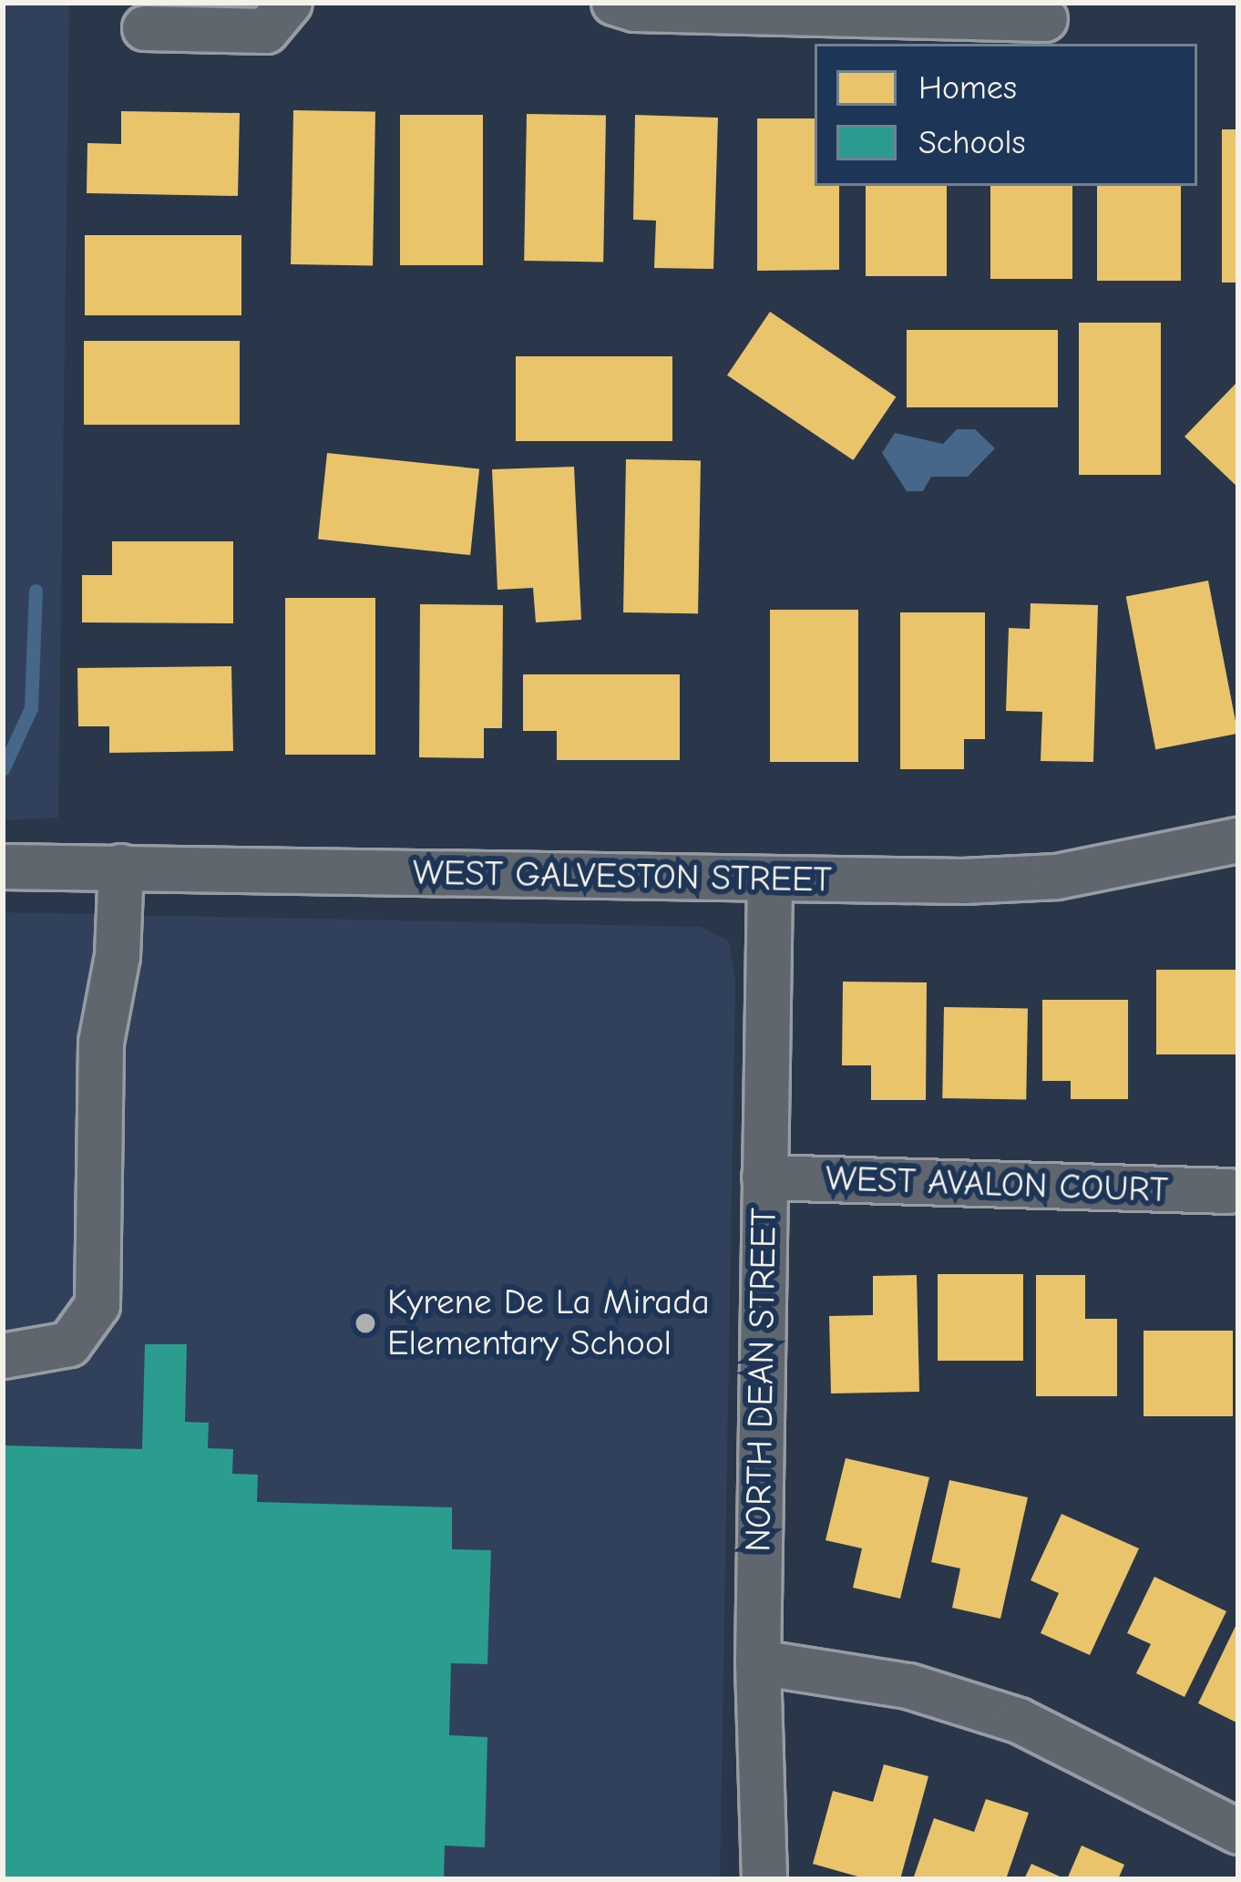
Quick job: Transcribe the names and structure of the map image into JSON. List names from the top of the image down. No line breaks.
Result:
{"streets":{"street":["WEST GALVESTON STREET","WEST AVALON COURT","NORTH DEAN STREET"]},"crossings":[["WEST GALVESTON STREET","NORTH DEAN STREET"],["WEST AVALON COURT","NORTH DEAN STREET"]],"places":["Kyrene De La Mirada Elementary School"],"legend":["Homes","Schools"]}
